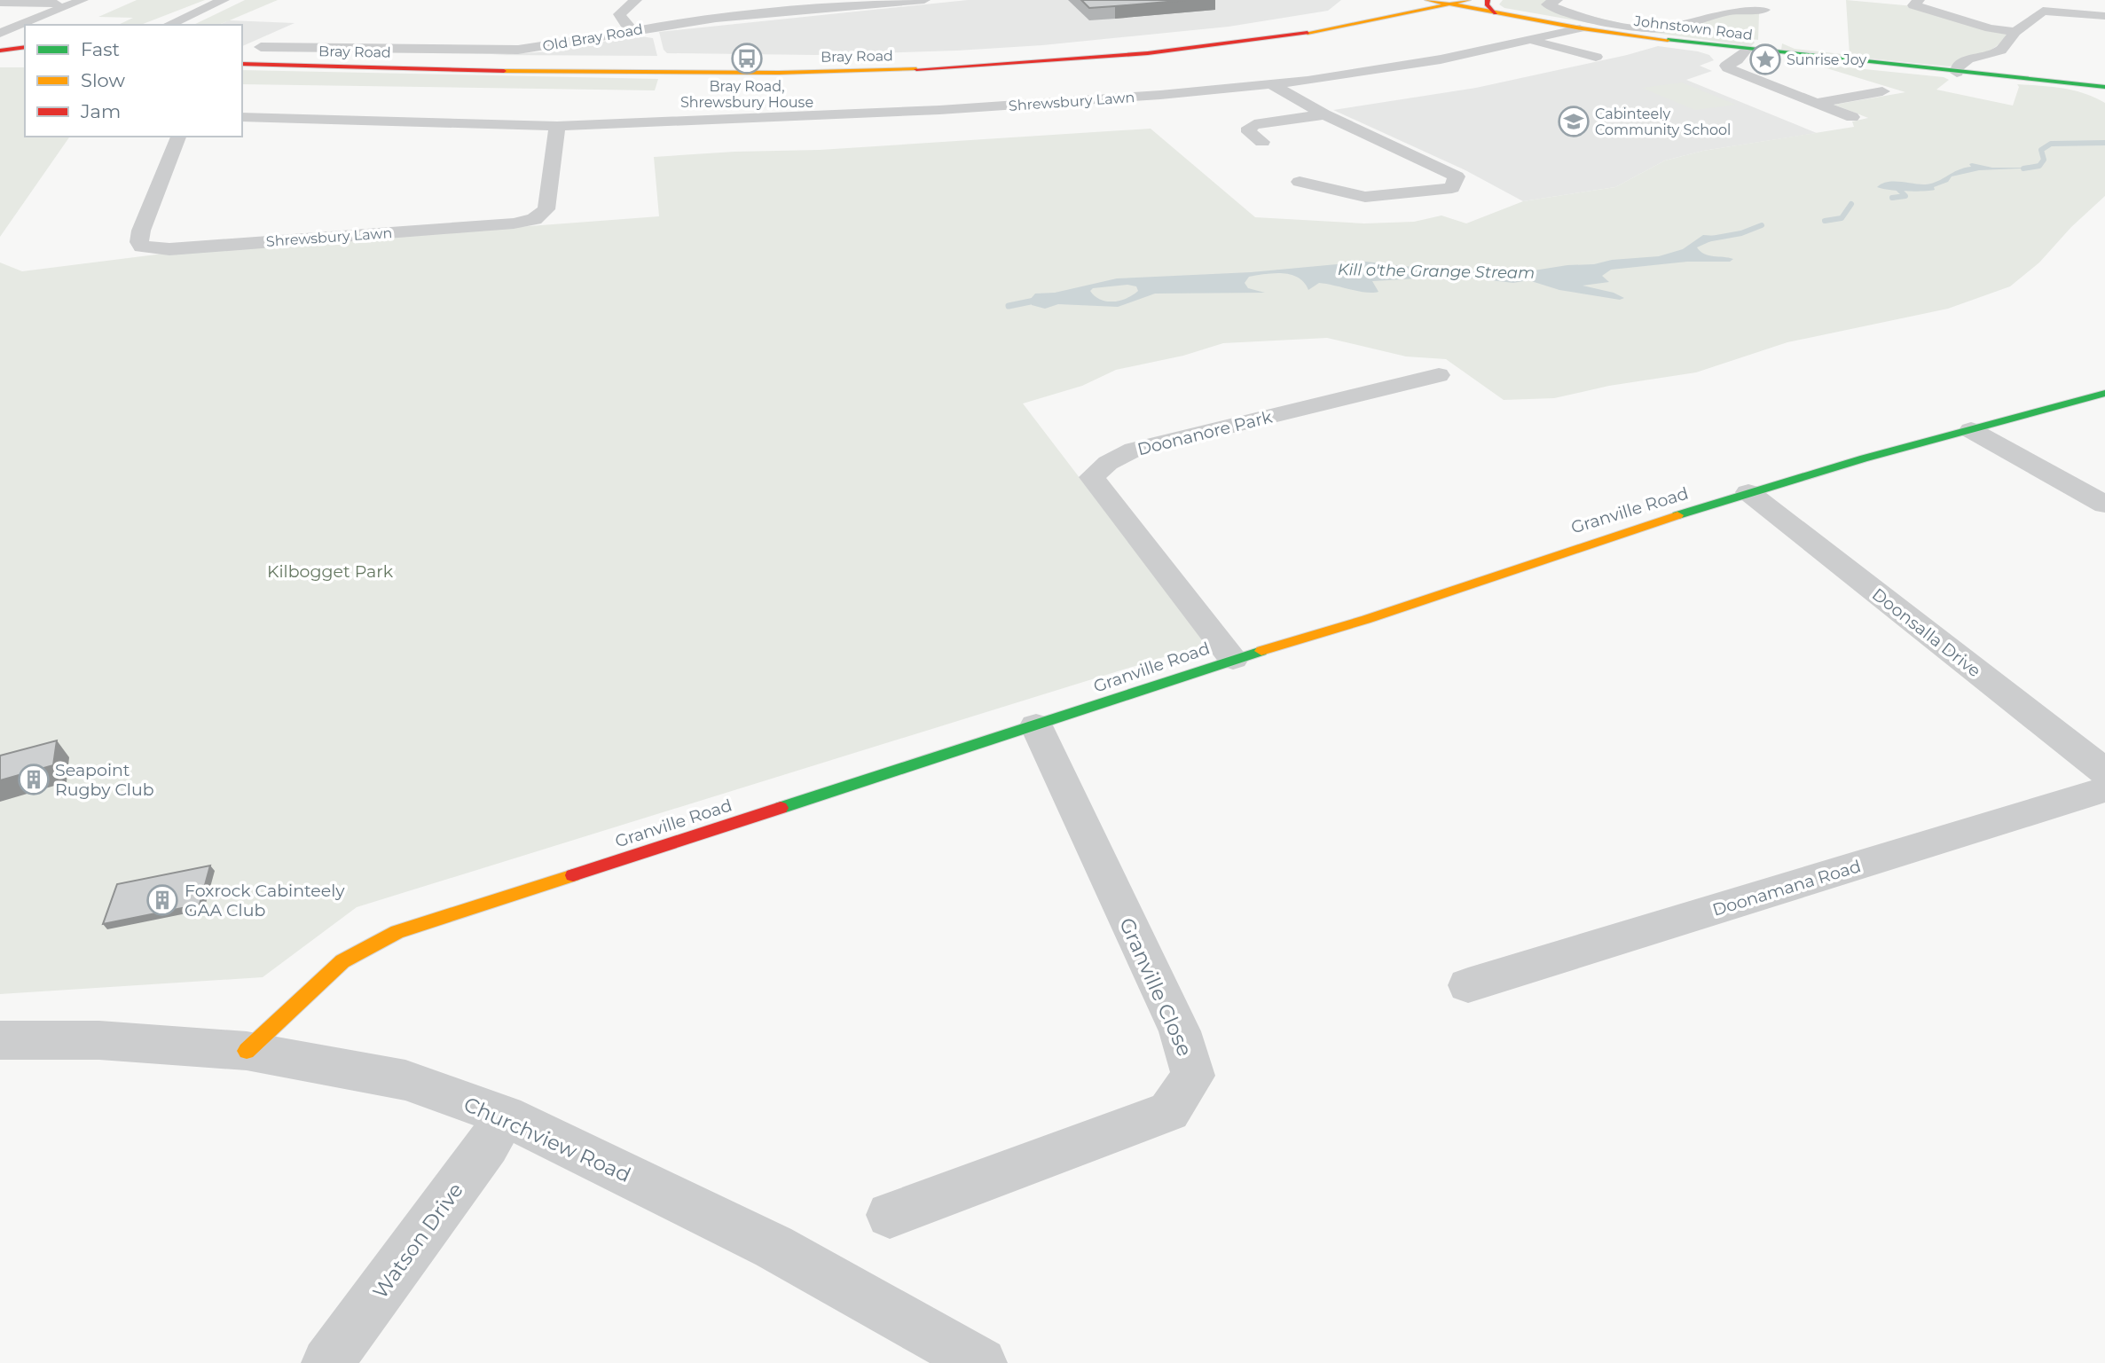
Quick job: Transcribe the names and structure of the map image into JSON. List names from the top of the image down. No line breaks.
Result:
{"streets":{"main road":["Johnstown Road","Bray Road","Granville Road"],"street":["Old Bray Road","Shrewsbury Lawn","Doonanore Park","Doonsalla Drive","Doonamana Road","Granville Close","Churchview Road","Watson Drive"]},"crossings":[["Johnstown Road","Bray Road"],["Johnstown Road","Shrewsbury Lawn"],["Doonanore Park","Granville Road"],["Granville Road","Doonsalla Drive"],["Granville Road","Granville Close"],["Granville Road","Churchview Road"],["Churchview Road","Watson Drive"]],"water":["Kill o'the Grange Stream"],"parks":["Kilbogget Park"],"places":{"bus stop":["Bray Road, Shrewsbury House"],"place":["Sunrise Joy"],"school or university":["Cabinteely Community School"],"building":["Seapoint Rugby Club","Foxrock Cabinteely GAA Club"]},"legend":["Fast","Slow","Jam"]}
